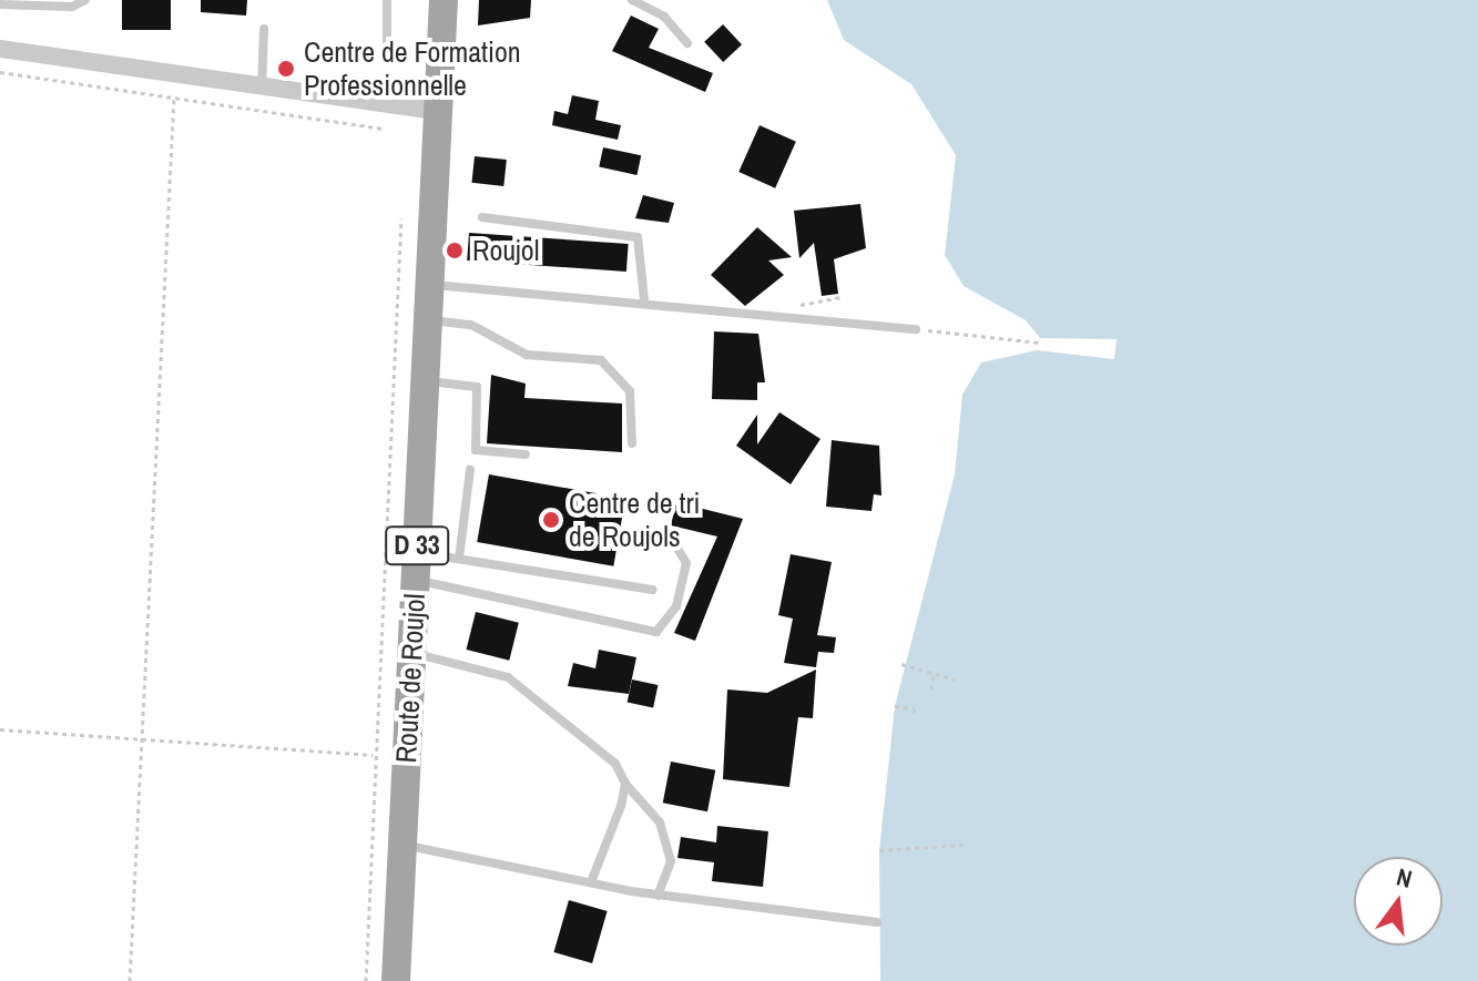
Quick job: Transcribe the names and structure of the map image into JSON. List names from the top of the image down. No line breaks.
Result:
{"streets":{"main road":["D 33","Route de Roujol"]},"crossings":[["D 33","Route de Roujol"]],"places":["Centre de Formation Professionnelle","Roujol","Centre de tri de Roujols"],"north":"top"}
